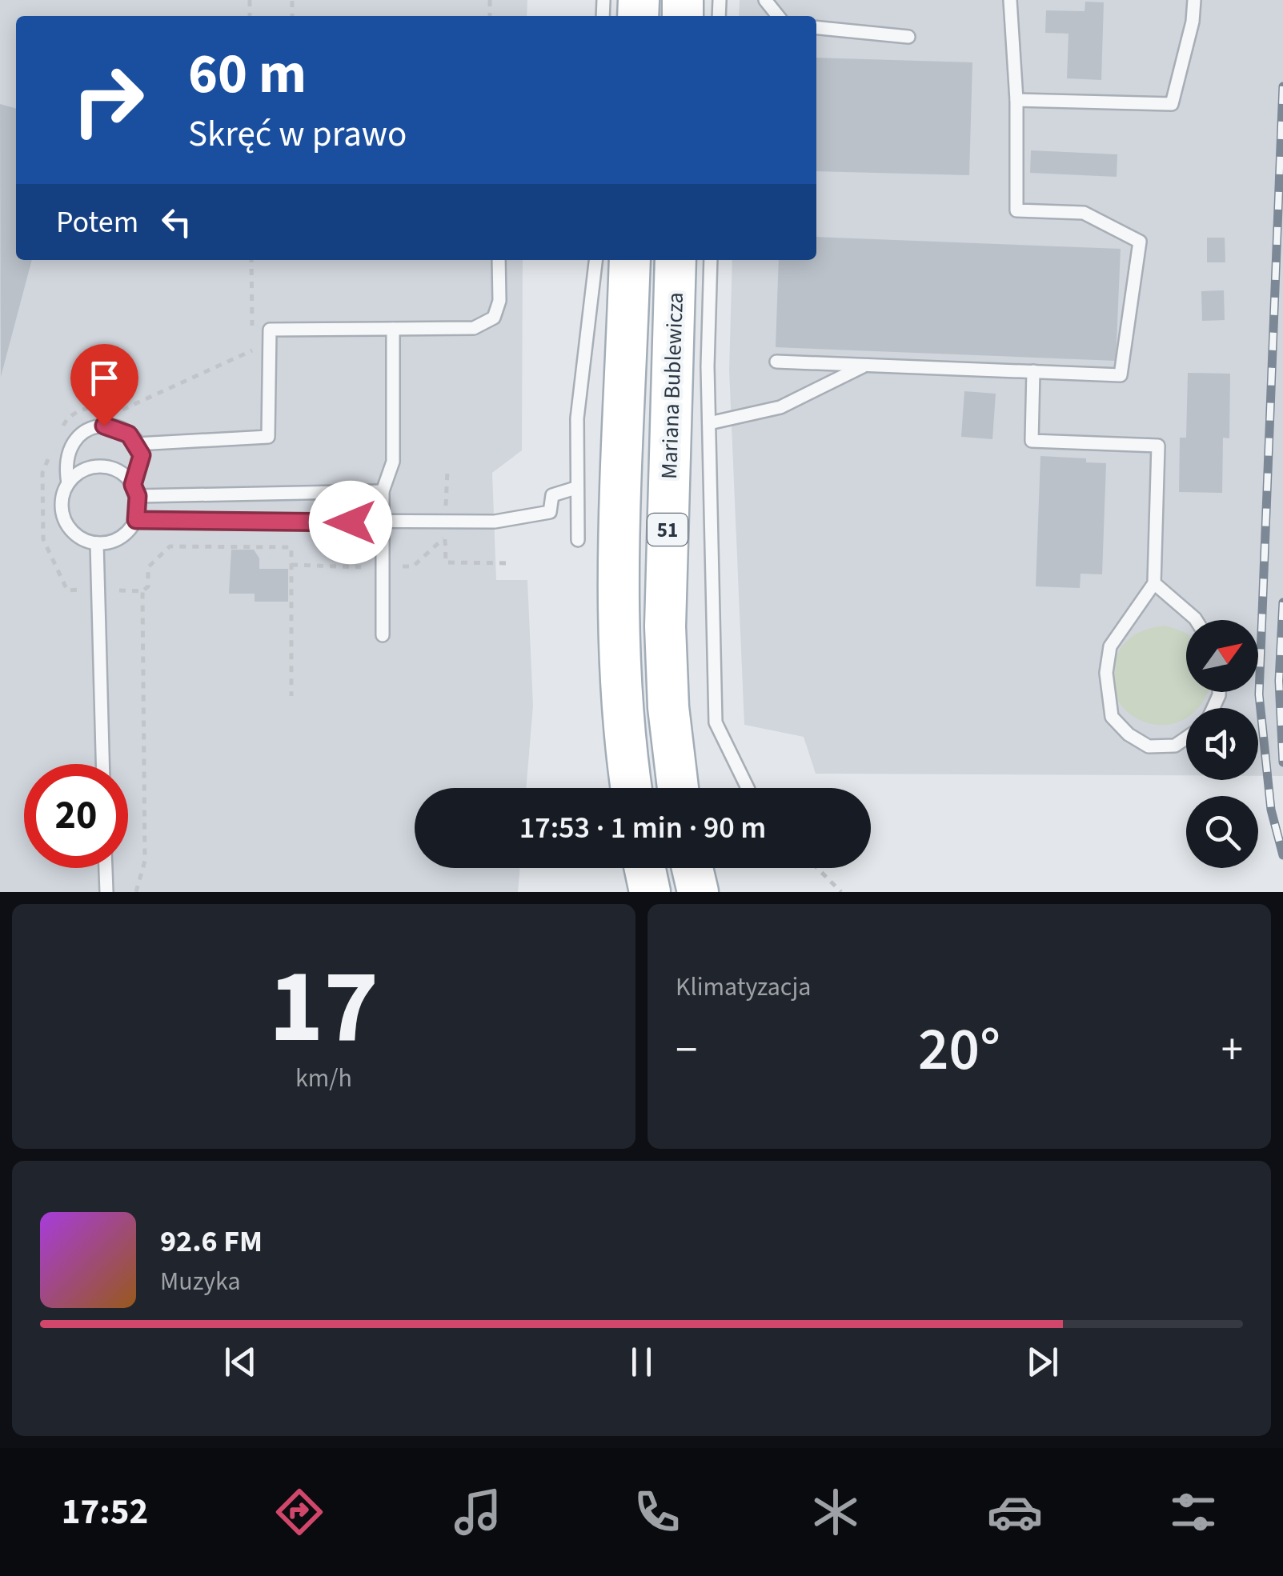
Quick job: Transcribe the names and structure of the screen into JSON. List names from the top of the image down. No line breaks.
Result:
{"streets":{"main road":["Mariana Bublewicza","51"]},"north":"top right","page":{"turn":["60 m","Skręć w prawo"],"then":"Potem","limit":"20","trip":"17:53 · 1 min · 90 m","tile":[["17","km/h"],"Klimatyzacja"],"heat":["−","20°","+"],"song":["92.6 FM","Muzyka"],"tabs":"17:52"}}
